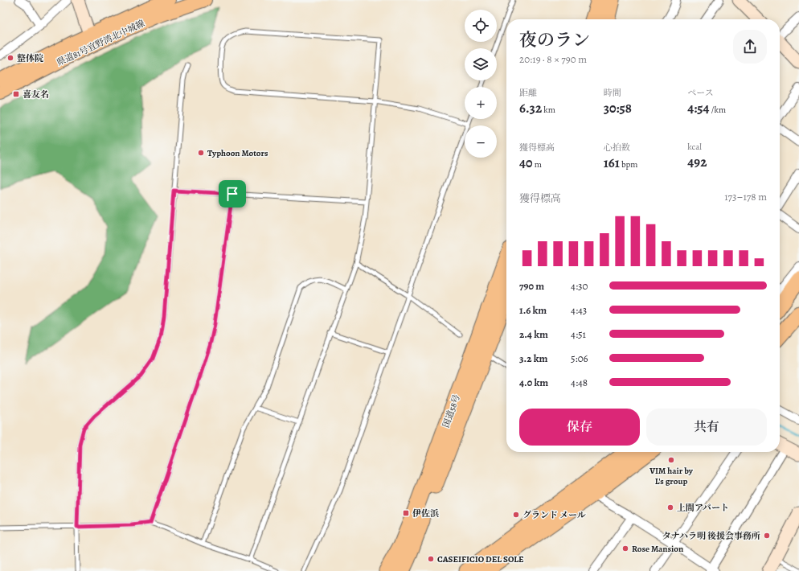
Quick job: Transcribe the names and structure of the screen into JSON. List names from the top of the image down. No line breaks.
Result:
{"streets":{"highway":["国道58号"],"main road":["県道81号宜野湾北中城線"]},"places":{"other":["整体院","Typhoon Motors","VIM hair by L's group","上間アパート","グランド メール","タナハラ明 後援会事務所","Rose Mansion","CASEIFICIO DEL SOLE"],"transit":["喜友名","伊佐浜"]},"page":{"map_buttons":["+","−"],"heading":["夜のラン","20:19 · 8 × 790 m"],"stats":[["距離","6.32 km"],["時間","30:58"],["ペース","4:54 /km"],["獲得標高","40 m"],["心拍数","161 bpm"],["kcal","492"]],"chart":["獲得標高","173–178 m"],"list":[{"name":"790 m","note":"4:30"},{"name":"1.6 km","note":"4:43"},{"name":"2.4 km","note":"4:51"},{"name":"3.2 km","note":"5:06"},{"name":"4.0 km","note":"4:48"}],"buttons":["保存","共有"]}}
